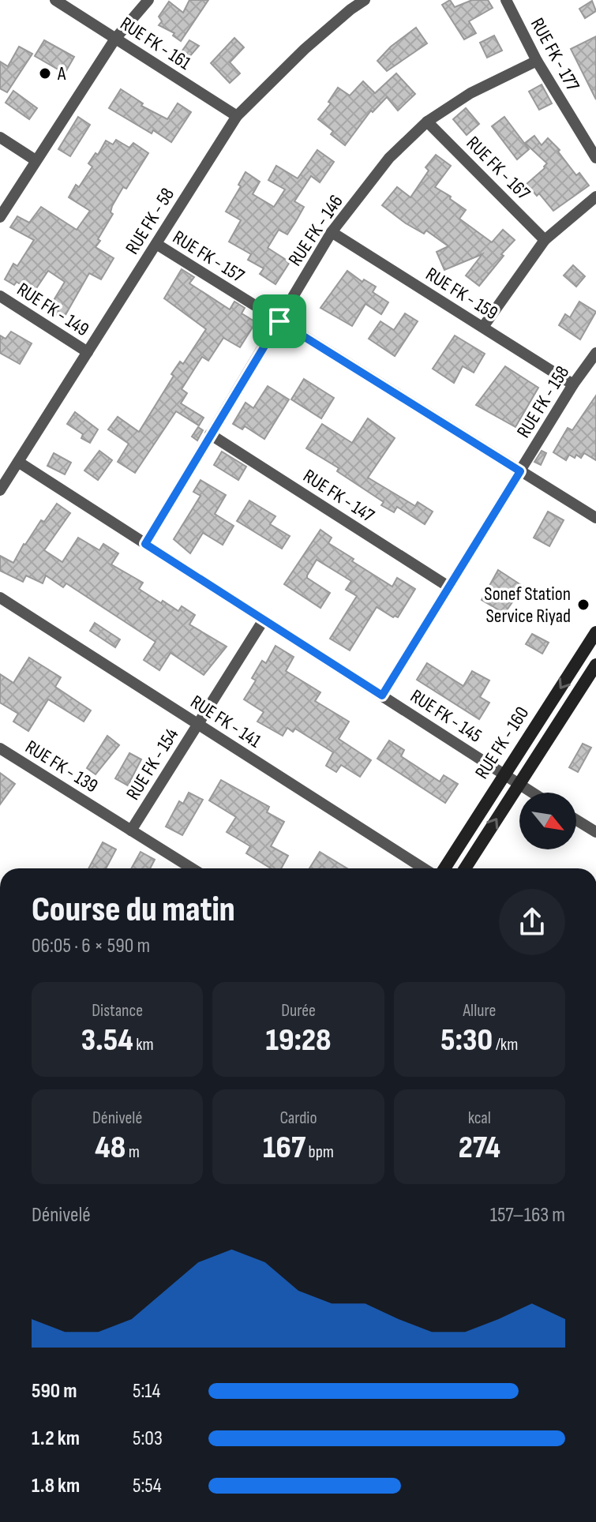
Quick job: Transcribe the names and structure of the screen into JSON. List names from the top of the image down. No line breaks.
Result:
{"streets":{"main road":["RUE FK - 160"],"street":["RUE FK - 161","RUE FK - 177","RUE FK - 167","RUE FK - 58","RUE FK - 146","RUE FK - 157","RUE FK - 159","RUE FK - 149","RUE FK - 158","RUE FK - 147","RUE FK - 145","RUE FK - 141","RUE FK - 154","RUE FK - 139"]},"crossings":[["RUE FK - 161","RUE FK - 58"],["RUE FK - 177","RUE FK - 146"],["RUE FK - 167","RUE FK - 146"],["RUE FK - 58","RUE FK - 157"],["RUE FK - 58","RUE FK - 149"],["RUE FK - 58","RUE FK - 145"],["RUE FK - 146","RUE FK - 157"],["RUE FK - 146","RUE FK - 159"],["RUE FK - 146","RUE FK - 147"],["RUE FK - 146","RUE FK - 145"],["RUE FK - 157","RUE FK - 158"],["RUE FK - 159","RUE FK - 158"],["RUE FK - 158","RUE FK - 147"],["RUE FK - 158","RUE FK - 145"],["RUE FK - 145","RUE FK - 160"],["RUE FK - 145","RUE FK - 154"],["RUE FK - 141","RUE FK - 154"],["RUE FK - 154","RUE FK - 139"]],"places":["A","Sonef Station Service Riyad"],"north":"bottom right","page":{"heading":["Course du matin","06:05 · 6 × 590 m"],"stats":[["Distance","3.54 km"],["Durée","19:28"],["Allure","5:30 /km"],["Dénivelé","48 m"],["Cardio","167 bpm"],["kcal","274"]],"chart":["Dénivelé","157–163 m"],"list":[{"name":"590 m","note":"5:14"},{"name":"1.2 km","note":"5:03"},{"name":"1.8 km","note":"5:54"}]}}
